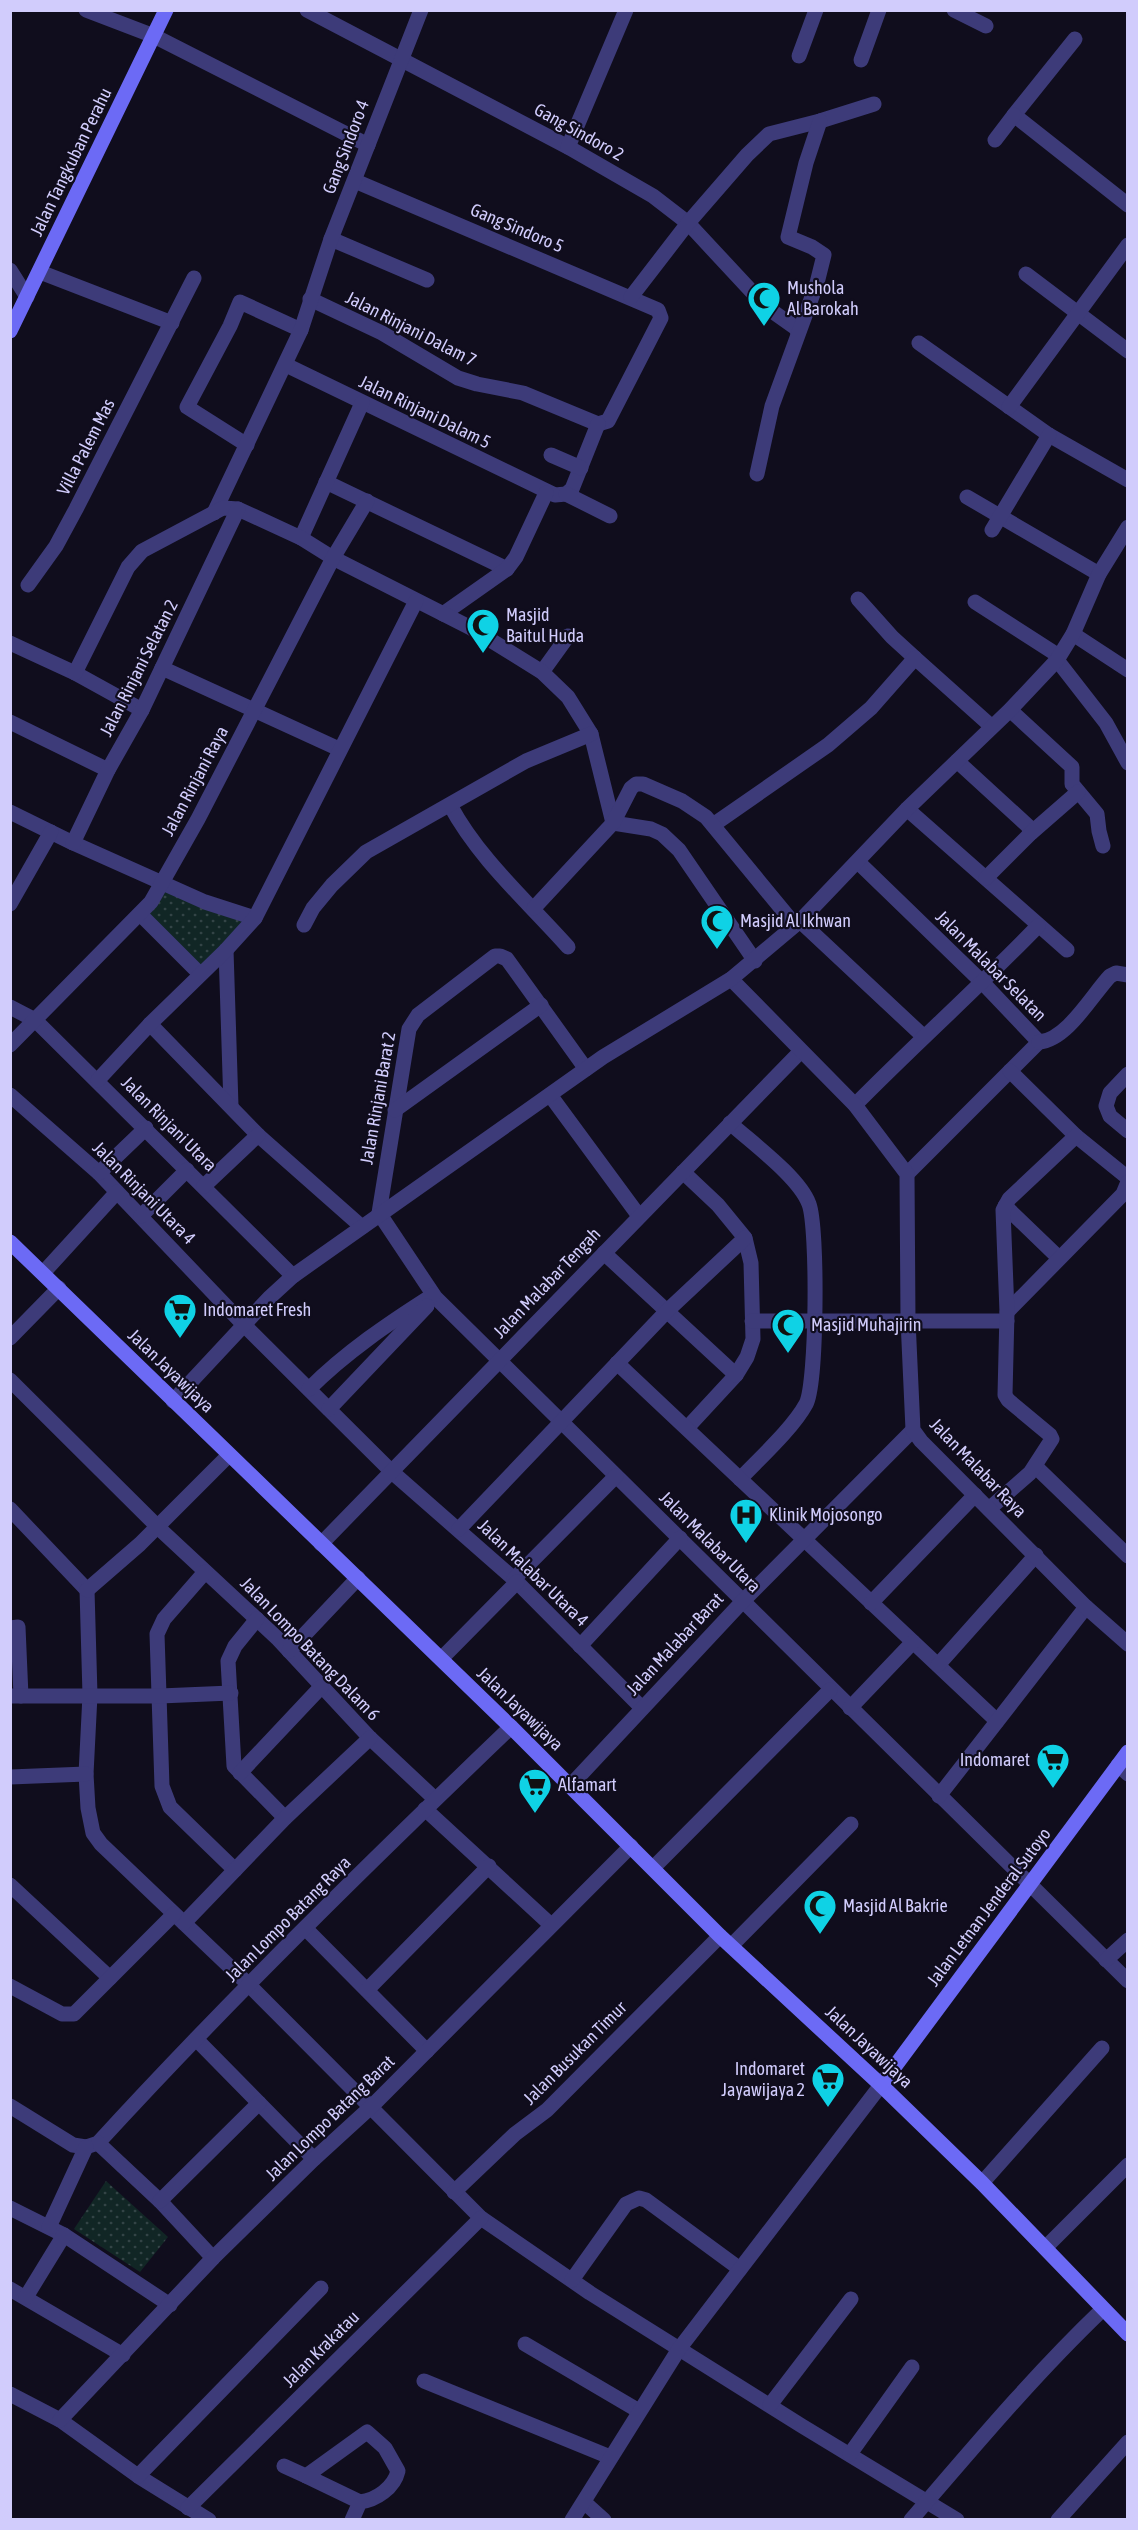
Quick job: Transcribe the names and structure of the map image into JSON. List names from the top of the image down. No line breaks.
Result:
{"streets":{"main road":["Jalan Tangkuban Perahu","Jalan Jayawijaya","Jalan Letnan Jenderal Sutoyo"],"street":["Gang Sindoro 2","Gang Sindoro 4","Gang Sindoro 5","Jalan Rinjani Dalam 7","Jalan Rinjani Dalam 5","Villa Palem Mas","Jalan Rinjani Selatan 2","Jalan Rinjani Raya","Jalan Malabar Selatan","Jalan Rinjani Barat 2","Jalan Rinjani Utara","Jalan Rinjani Utara 4","Jalan Malabar Tengah","Jalan Malabar Raya","Jalan Malabar Utara","Jalan Malabar Utara 4","Jalan Malabar Barat","Jalan Lompo Batang Dalam 6","Jalan Lompo Batang Raya","Jalan Busukan Timur","Jalan Lompo Batang Barat","Jalan Krakatau"]},"crossings":[["Gang Sindoro 2","Gang Sindoro 4"],["Gang Sindoro 4","Gang Sindoro 5"],["Gang Sindoro 4","Jalan Rinjani Dalam 7"],["Gang Sindoro 4","Jalan Rinjani Dalam 5"],["Gang Sindoro 5","Jalan Rinjani Dalam 7"],["Jalan Rinjani Raya","Jalan Rinjani Utara"],["Jalan Malabar Selatan","Jalan Malabar Raya"],["Jalan Rinjani Barat 2","Jalan Malabar Utara"],["Jalan Rinjani Utara 4","Jalan Malabar Utara 4"],["Jalan Malabar Tengah","Jalan Jayawijaya"],["Jalan Malabar Tengah","Jalan Malabar Utara"],["Jalan Malabar Tengah","Jalan Malabar Utara 4"],["Jalan Jayawijaya","Jalan Malabar Barat"],["Jalan Jayawijaya","Jalan Letnan Jenderal Sutoyo"],["Jalan Jayawijaya","Jalan Lompo Batang Raya"],["Jalan Jayawijaya","Jalan Busukan Timur"],["Jalan Jayawijaya","Jalan Lompo Batang Barat"],["Jalan Malabar Raya","Jalan Malabar Barat"],["Jalan Malabar Utara","Jalan Malabar Barat"],["Jalan Malabar Utara","Jalan Letnan Jenderal Sutoyo"],["Jalan Malabar Utara 4","Jalan Malabar Barat"],["Jalan Lompo Batang Dalam 6","Jalan Lompo Batang Raya"],["Jalan Lompo Batang Dalam 6","Jalan Lompo Batang Barat"]],"places":{"mosque":["Mushola Al Barokah","Masjid Baitul Huda","Masjid Al Ikhwan","Masjid Muhajirin","Masjid Al Bakrie"],"supermarket":["Indomaret Fresh","Indomaret","Alfamart","Indomaret Jayawijaya 2"],"hospital":["Klinik Mojosongo"]}}
